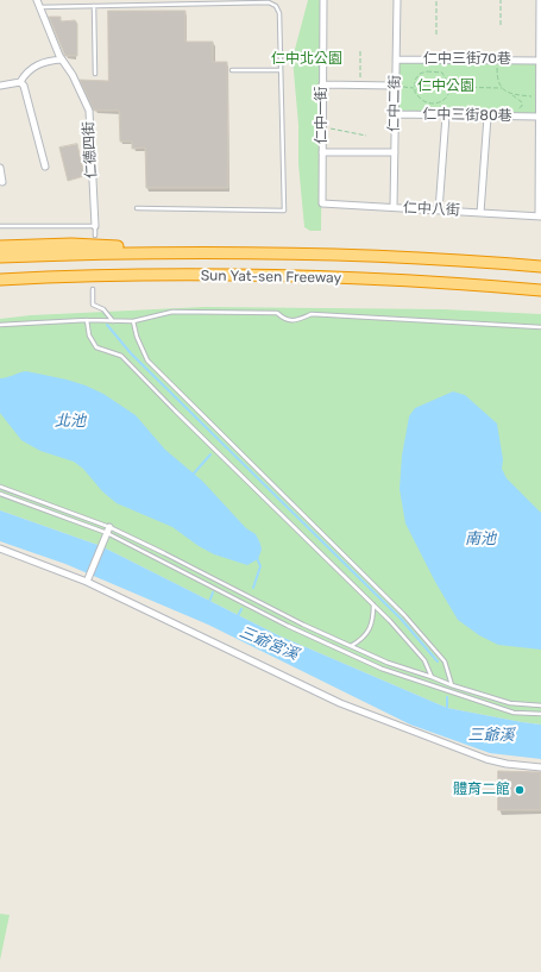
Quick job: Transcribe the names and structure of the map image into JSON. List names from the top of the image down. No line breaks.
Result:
{"streets":{"highway":["Sun Yat-sen Freeway"],"street":["仁中三街70巷","仁中二街","仁中一街","仁中三街80巷","仁德四街","仁中八街"]},"crossings":[["仁中三街70巷","仁中二街"],["仁中二街","仁中三街80巷"],["仁中二街","仁中八街"],["仁中一街","仁中八街"]],"water":["北池","南池","三爺宮溪","三爺溪"],"parks":["仁中北公園","仁中公園"],"places":["體育二館"]}
